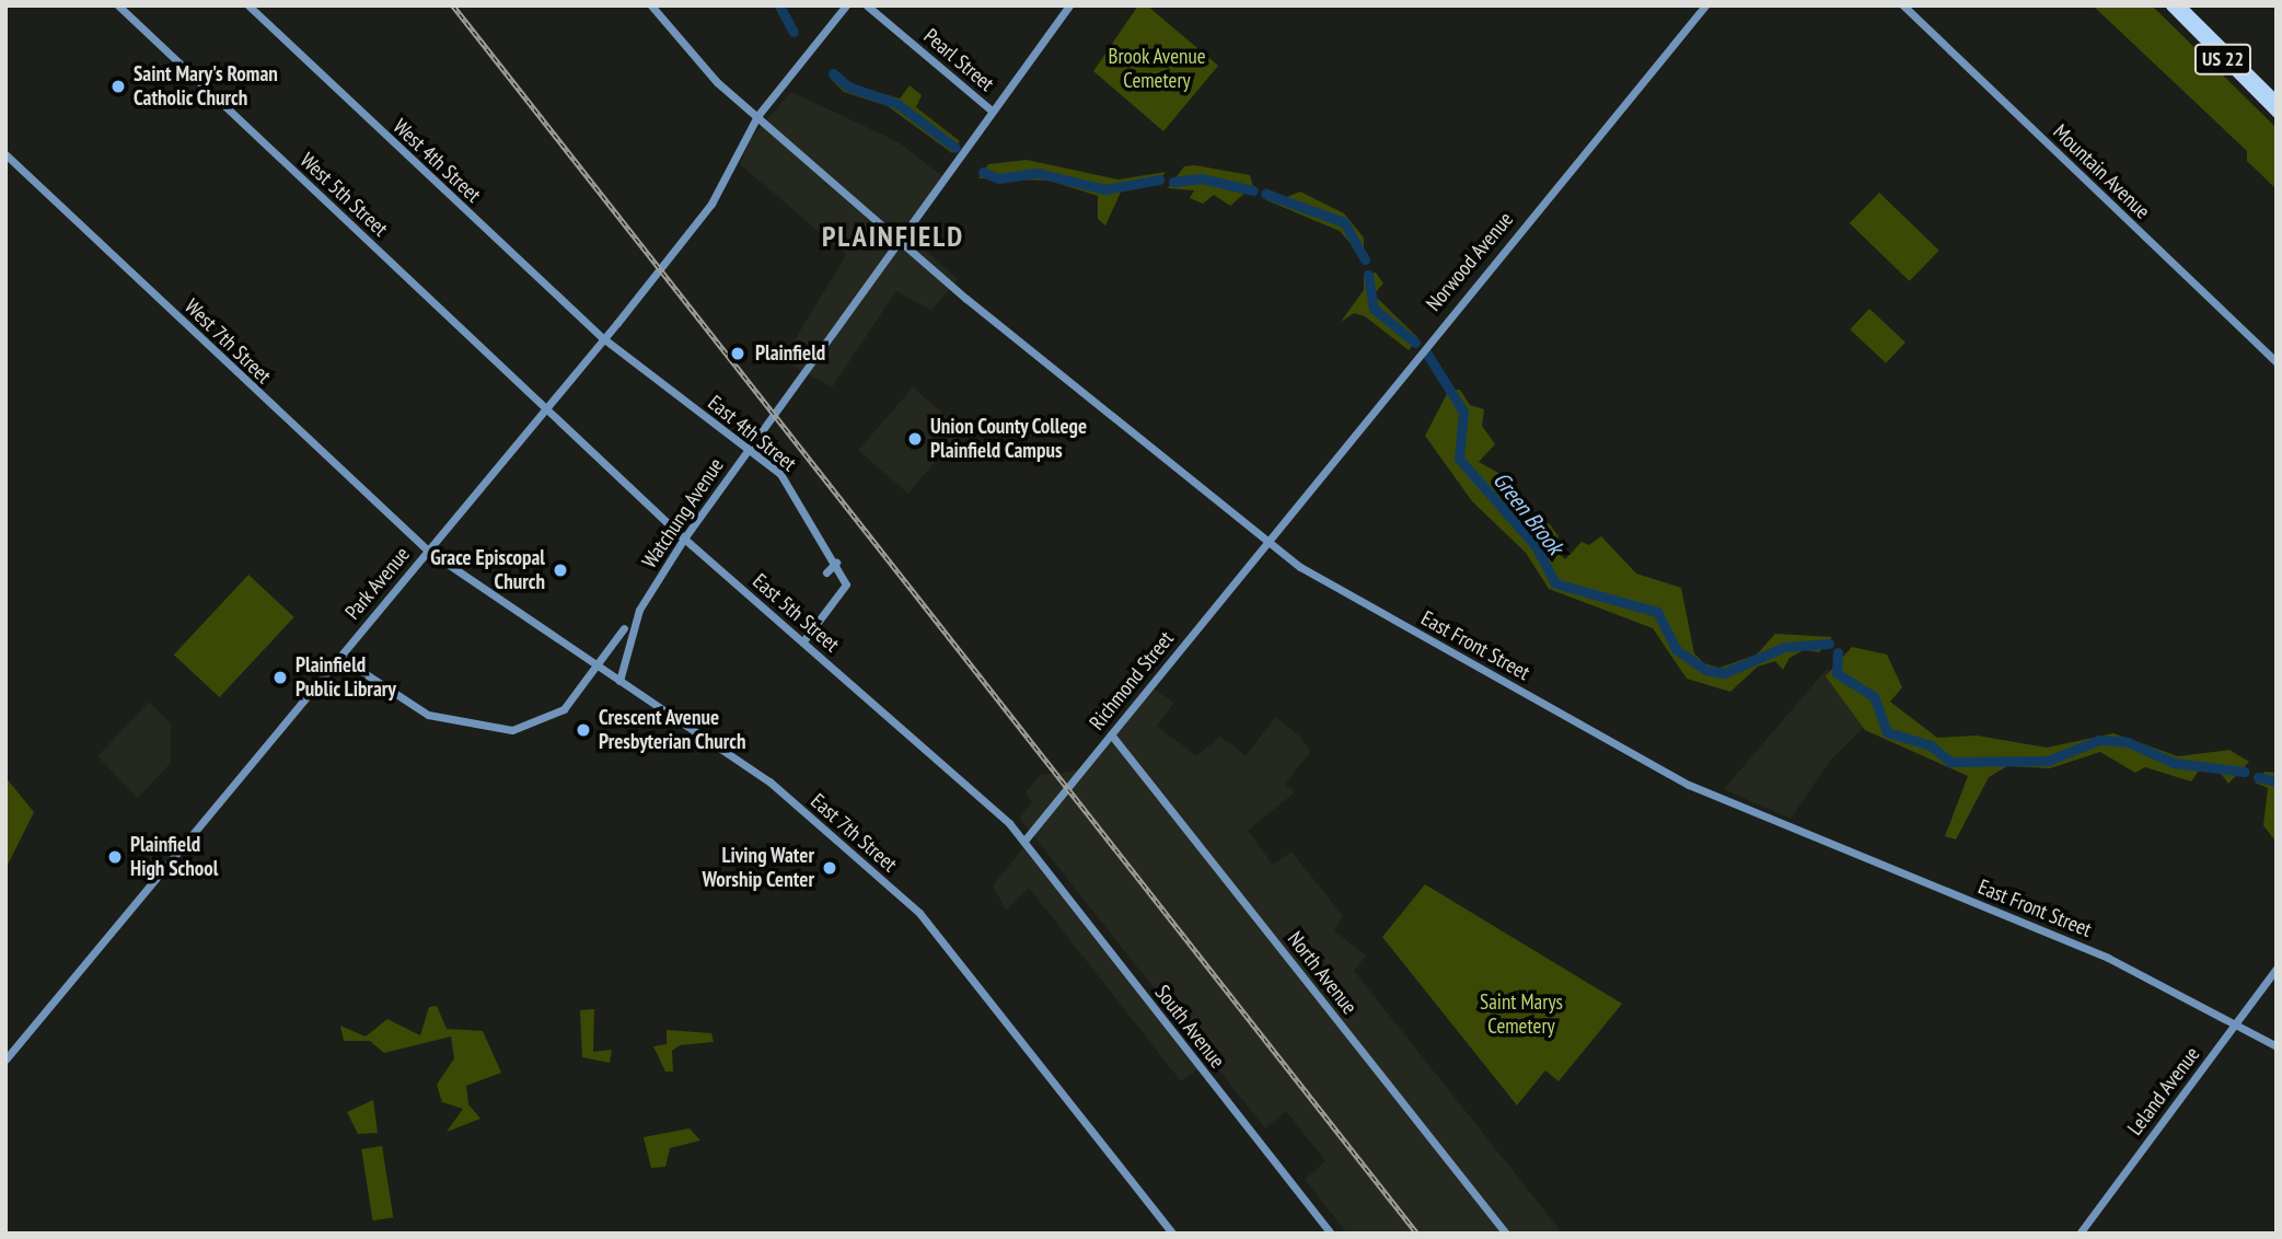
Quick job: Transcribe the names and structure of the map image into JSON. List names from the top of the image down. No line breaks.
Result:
{"streets":{"highway":["US 22"],"street":["Pearl Street","West 4th Street","Mountain Avenue","West 5th Street","Norwood Avenue","West 7th Street","East 4th Street","Watchung Avenue","Park Avenue","East 5th Street","East Front Street","Richmond Street","East 7th Street","North Avenue","South Avenue","Leland Avenue"]},"crossings":[["Pearl Street","Watchung Avenue"],["West 4th Street","East 4th Street"],["West 4th Street","Park Avenue"],["West 5th Street","Park Avenue"],["West 5th Street","East 5th Street"],["Norwood Avenue","East Front Street"],["Norwood Avenue","Richmond Street"],["West 7th Street","Park Avenue"],["West 7th Street","East 7th Street"],["East 4th Street","Watchung Avenue"],["East 4th Street","Park Avenue"],["East 4th Street","East 5th Street"],["Watchung Avenue","East 5th Street"],["Watchung Avenue","East Front Street"],["Watchung Avenue","East 7th Street"],["Park Avenue","East 5th Street"],["Park Avenue","East Front Street"],["Park Avenue","East 7th Street"],["East 5th Street","Richmond Street"],["East 5th Street","South Avenue"],["East Front Street","Richmond Street"],["East Front Street","Leland Avenue"],["Richmond Street","North Avenue"],["Richmond Street","South Avenue"]],"districts":["PLAINFIELD"],"water":["Green Brook"],"parks":["Brook Avenue Cemetery","Saint Marys Cemetery"],"places":["Saint Mary's Roman Catholic Church","Plainfield","Union County College Plainfield Campus","Grace Episcopal Church","Plainfield Public Library","Crescent Avenue Presbyterian Church","Plainfield High School","Living Water Worship Center"]}
